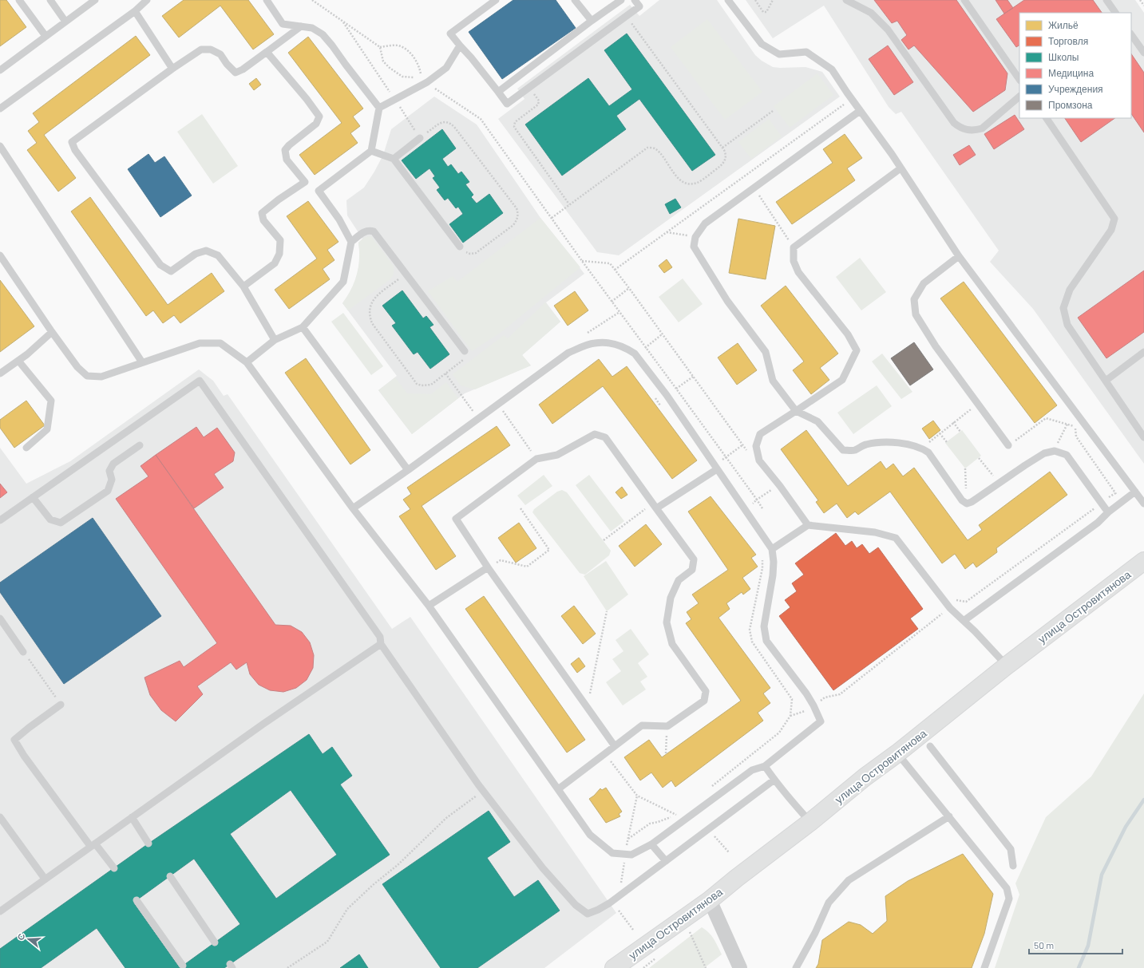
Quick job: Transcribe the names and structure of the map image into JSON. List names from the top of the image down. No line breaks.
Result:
{"streets":{"main road":["улица Островитянова"]},"legend":["Жильё","Торговля","Школы","Медицина","Учреждения","Промзона"],"scale_bar":"50 m","north":"left"}
